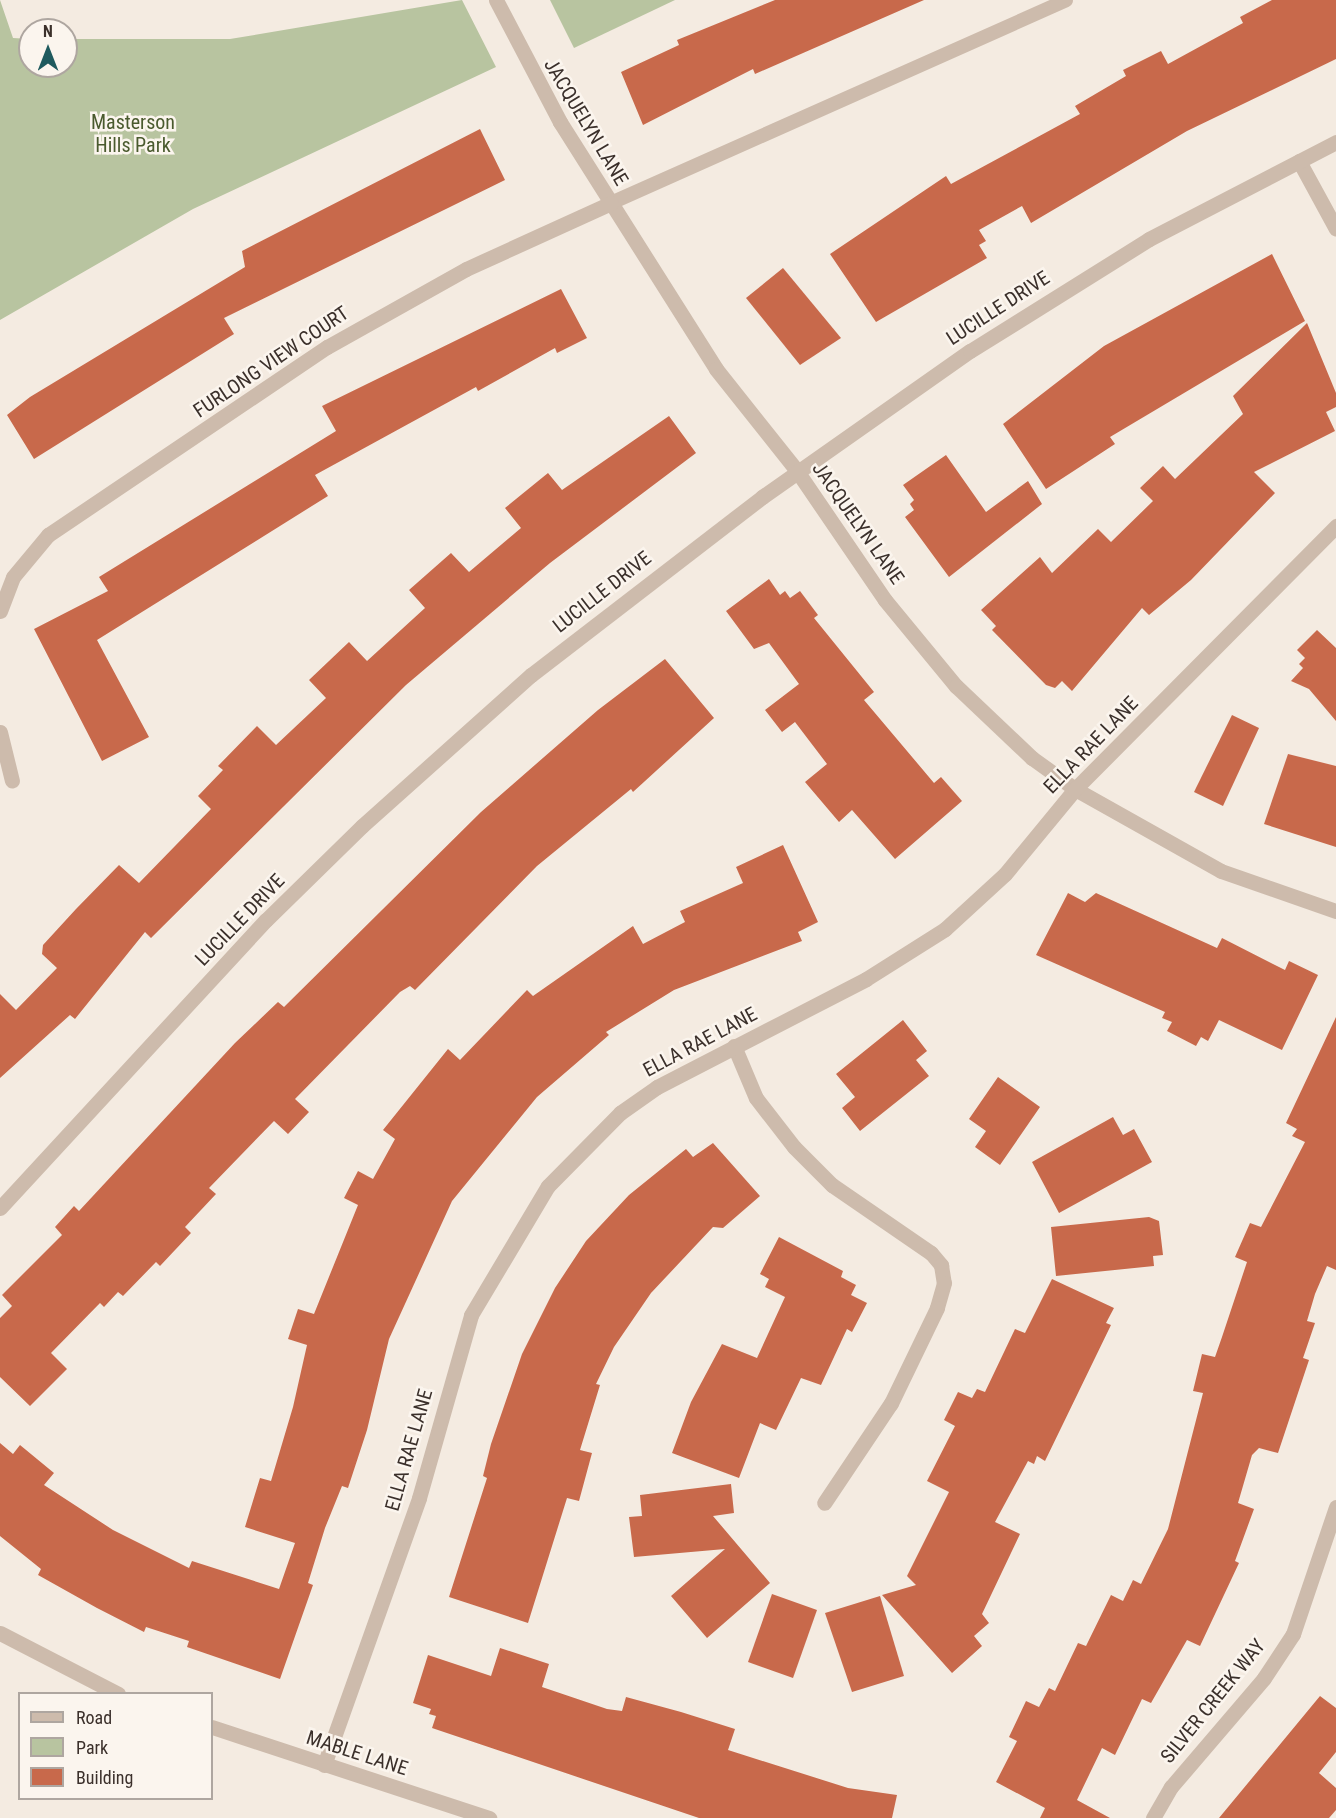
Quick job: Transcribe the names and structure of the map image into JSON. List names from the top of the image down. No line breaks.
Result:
{"streets":{"street":["JACQUELYN LANE","LUCILLE DRIVE","FURLONG VIEW COURT","ELLA RAE LANE","SILVER CREEK WAY","MABLE LANE"]},"crossings":[["JACQUELYN LANE","LUCILLE DRIVE"],["JACQUELYN LANE","FURLONG VIEW COURT"],["JACQUELYN LANE","ELLA RAE LANE"],["ELLA RAE LANE","MABLE LANE"]],"parks":["Masterson Hills Park"],"legend":["Road","Park","Building"],"north":"top"}
